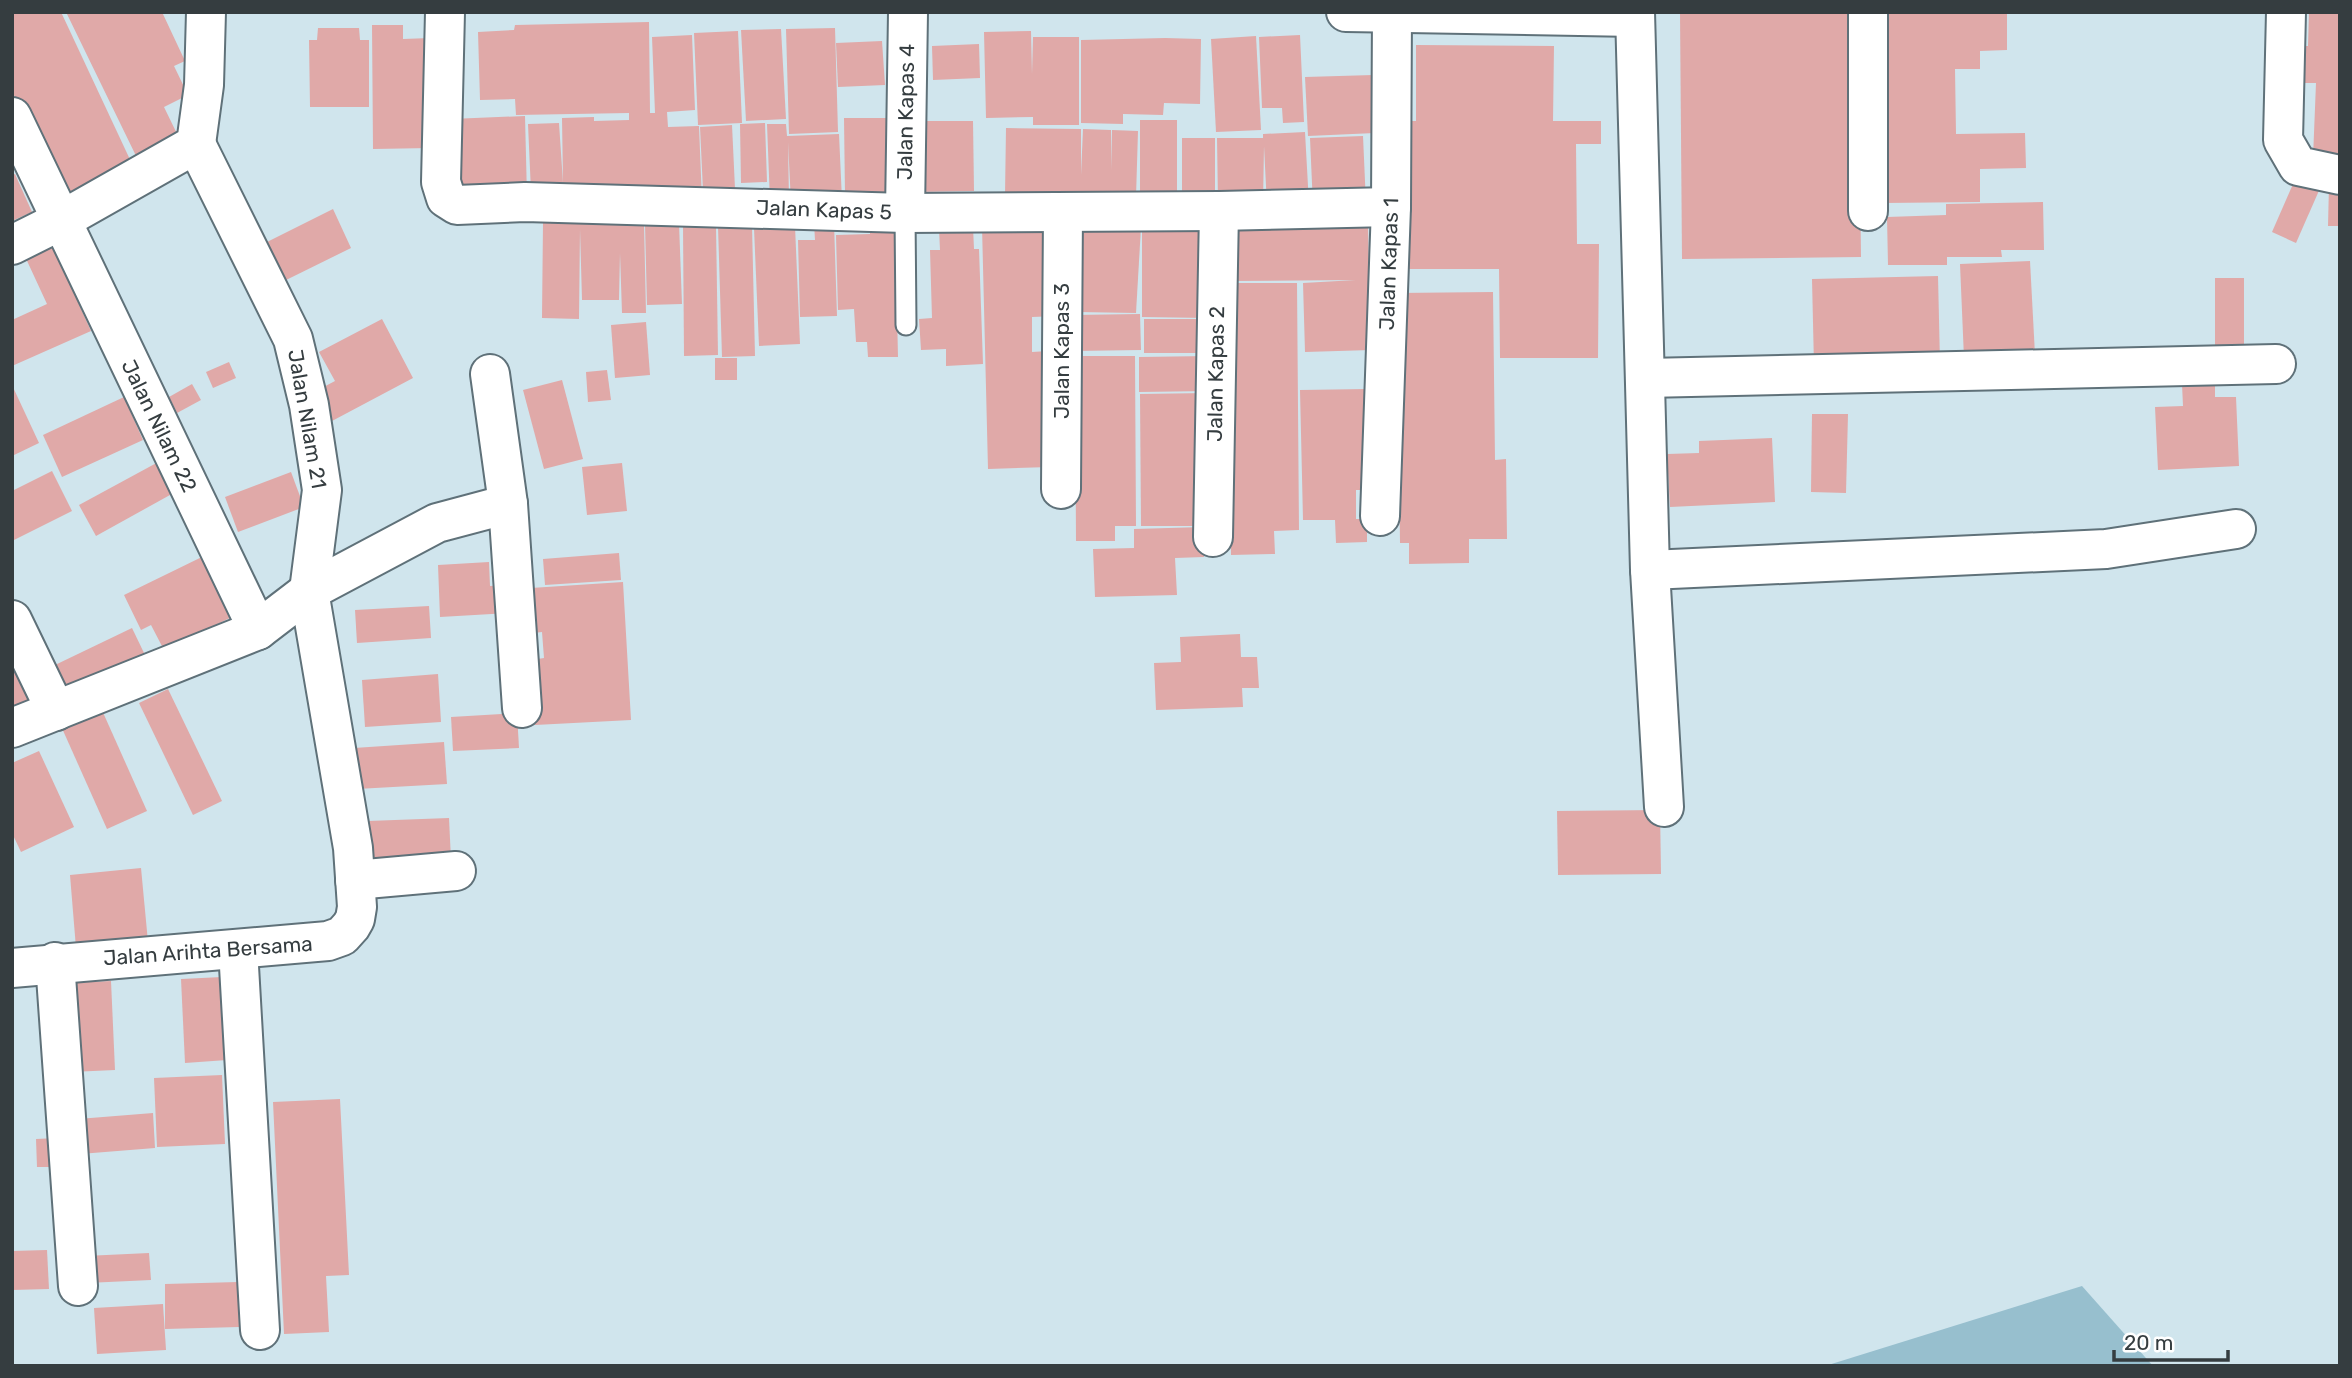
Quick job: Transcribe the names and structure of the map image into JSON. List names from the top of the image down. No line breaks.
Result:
{"streets":{"street":["Jalan Kapas 4","Jalan Kapas 5","Jalan Kapas 1","Jalan Kapas 3","Jalan Kapas 2","Jalan Nilam 21","Jalan Nilam 22","Jalan Arihta Bersama"]},"crossings":[["Jalan Kapas 4","Jalan Kapas 5"],["Jalan Kapas 5","Jalan Kapas 1"],["Jalan Kapas 5","Jalan Kapas 3"],["Jalan Kapas 5","Jalan Kapas 2"],["Jalan Nilam 21","Jalan Arihta Bersama"]],"scale_bar":"20 m"}
